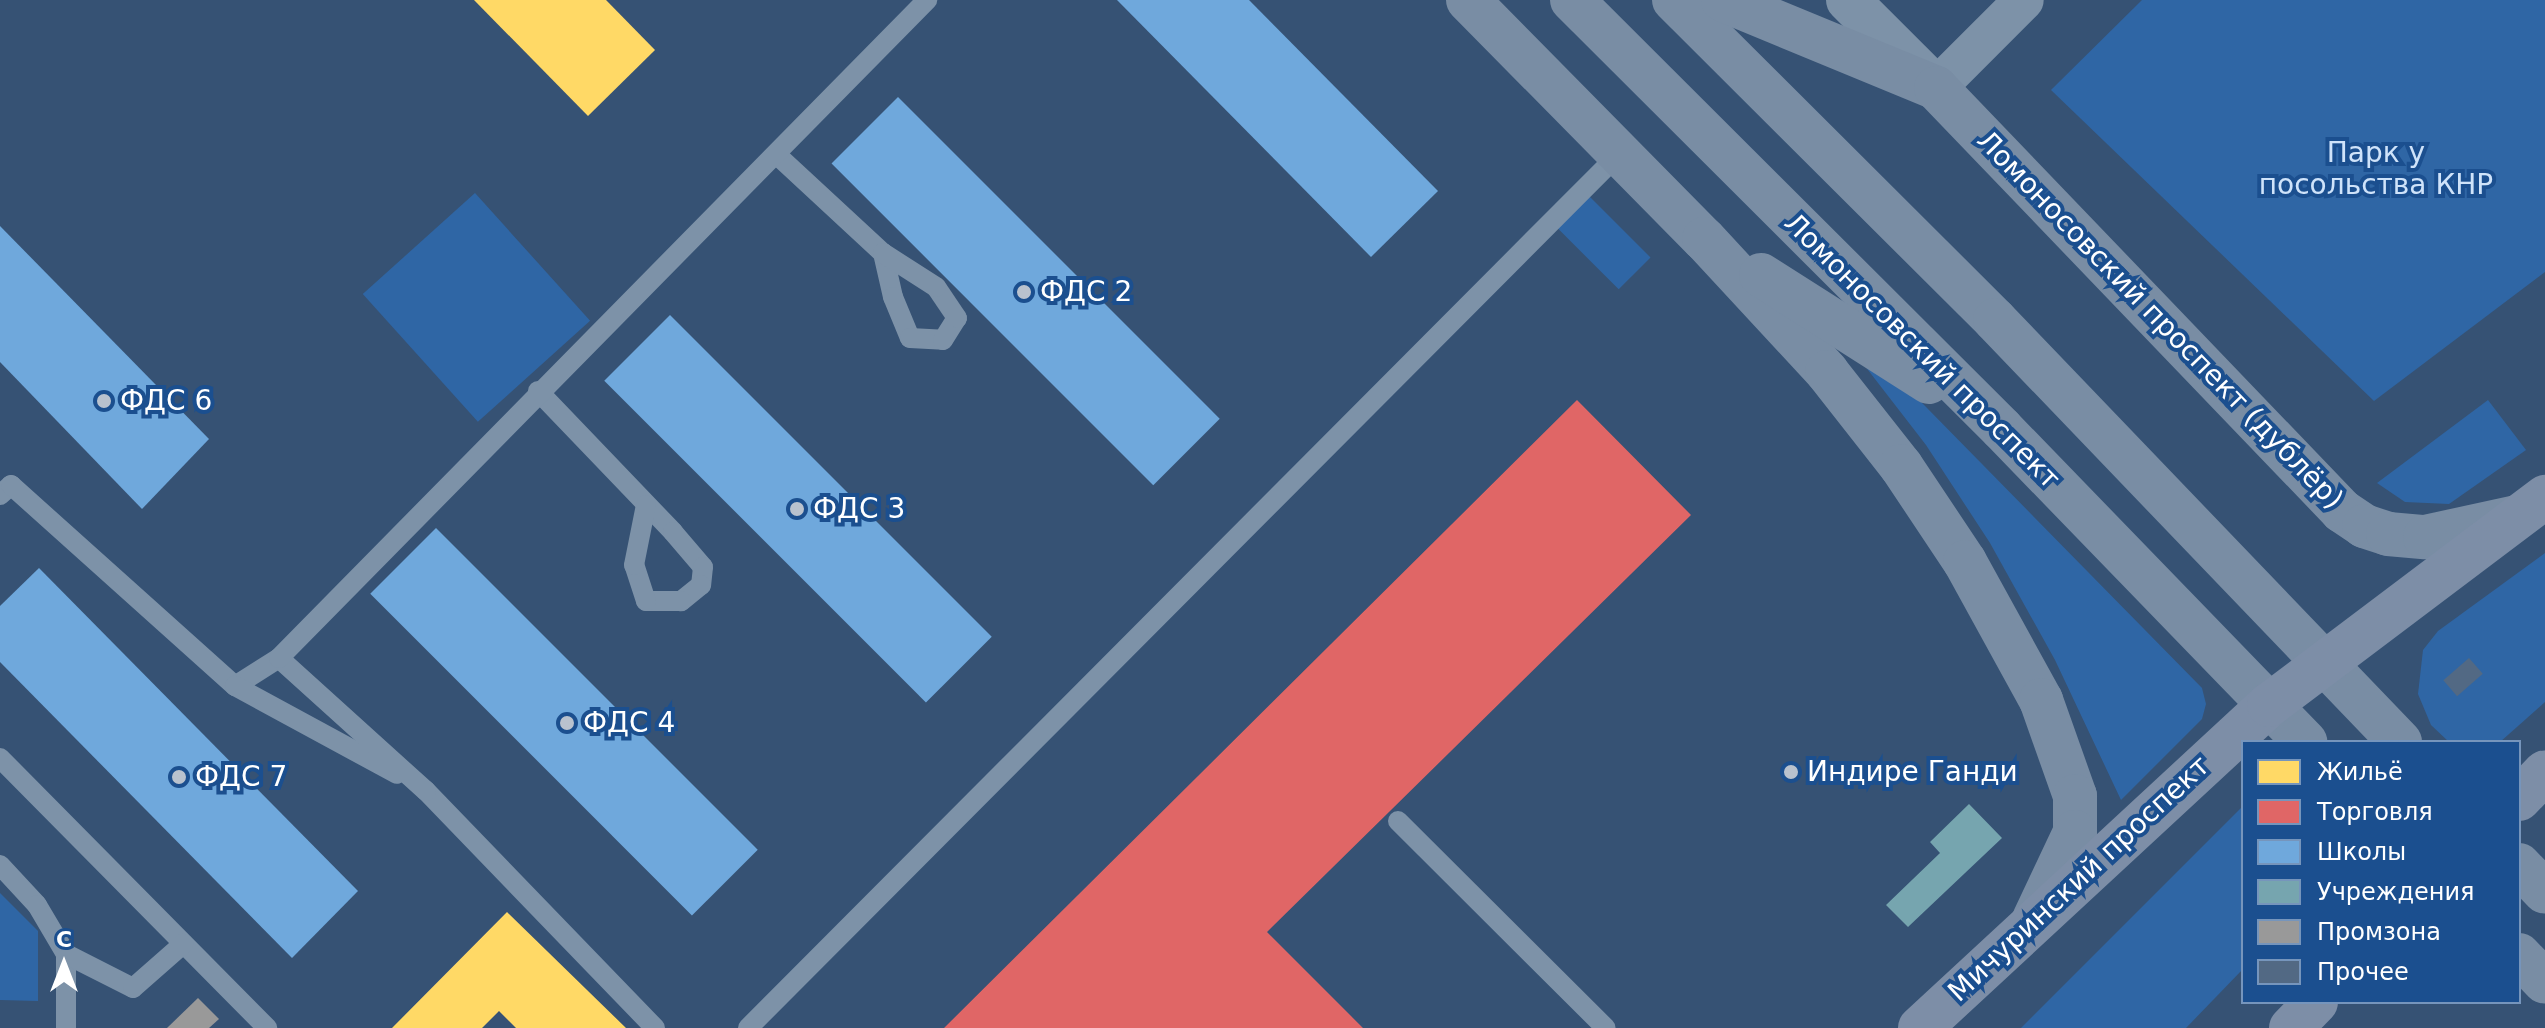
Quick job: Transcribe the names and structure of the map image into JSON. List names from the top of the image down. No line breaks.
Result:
{"streets":{"main road":["Ломоносовский проспект (дублёр)","Ломоносовский проспект","Мичуринский проспект"]},"crossings":[["Ломоносовский проспект (дублёр)","Мичуринский проспект"],["Ломоносовский проспект","Мичуринский проспект"]],"parks":["Парк у посольства КНР"],"places":["ФДС 2","ФДС 6","ФДС 3","ФДС 4","Индире Ганди","ФДС 7"],"legend":["Жильё","Торговля","Школы","Учреждения","Промзона","Прочее"],"north":"top"}
